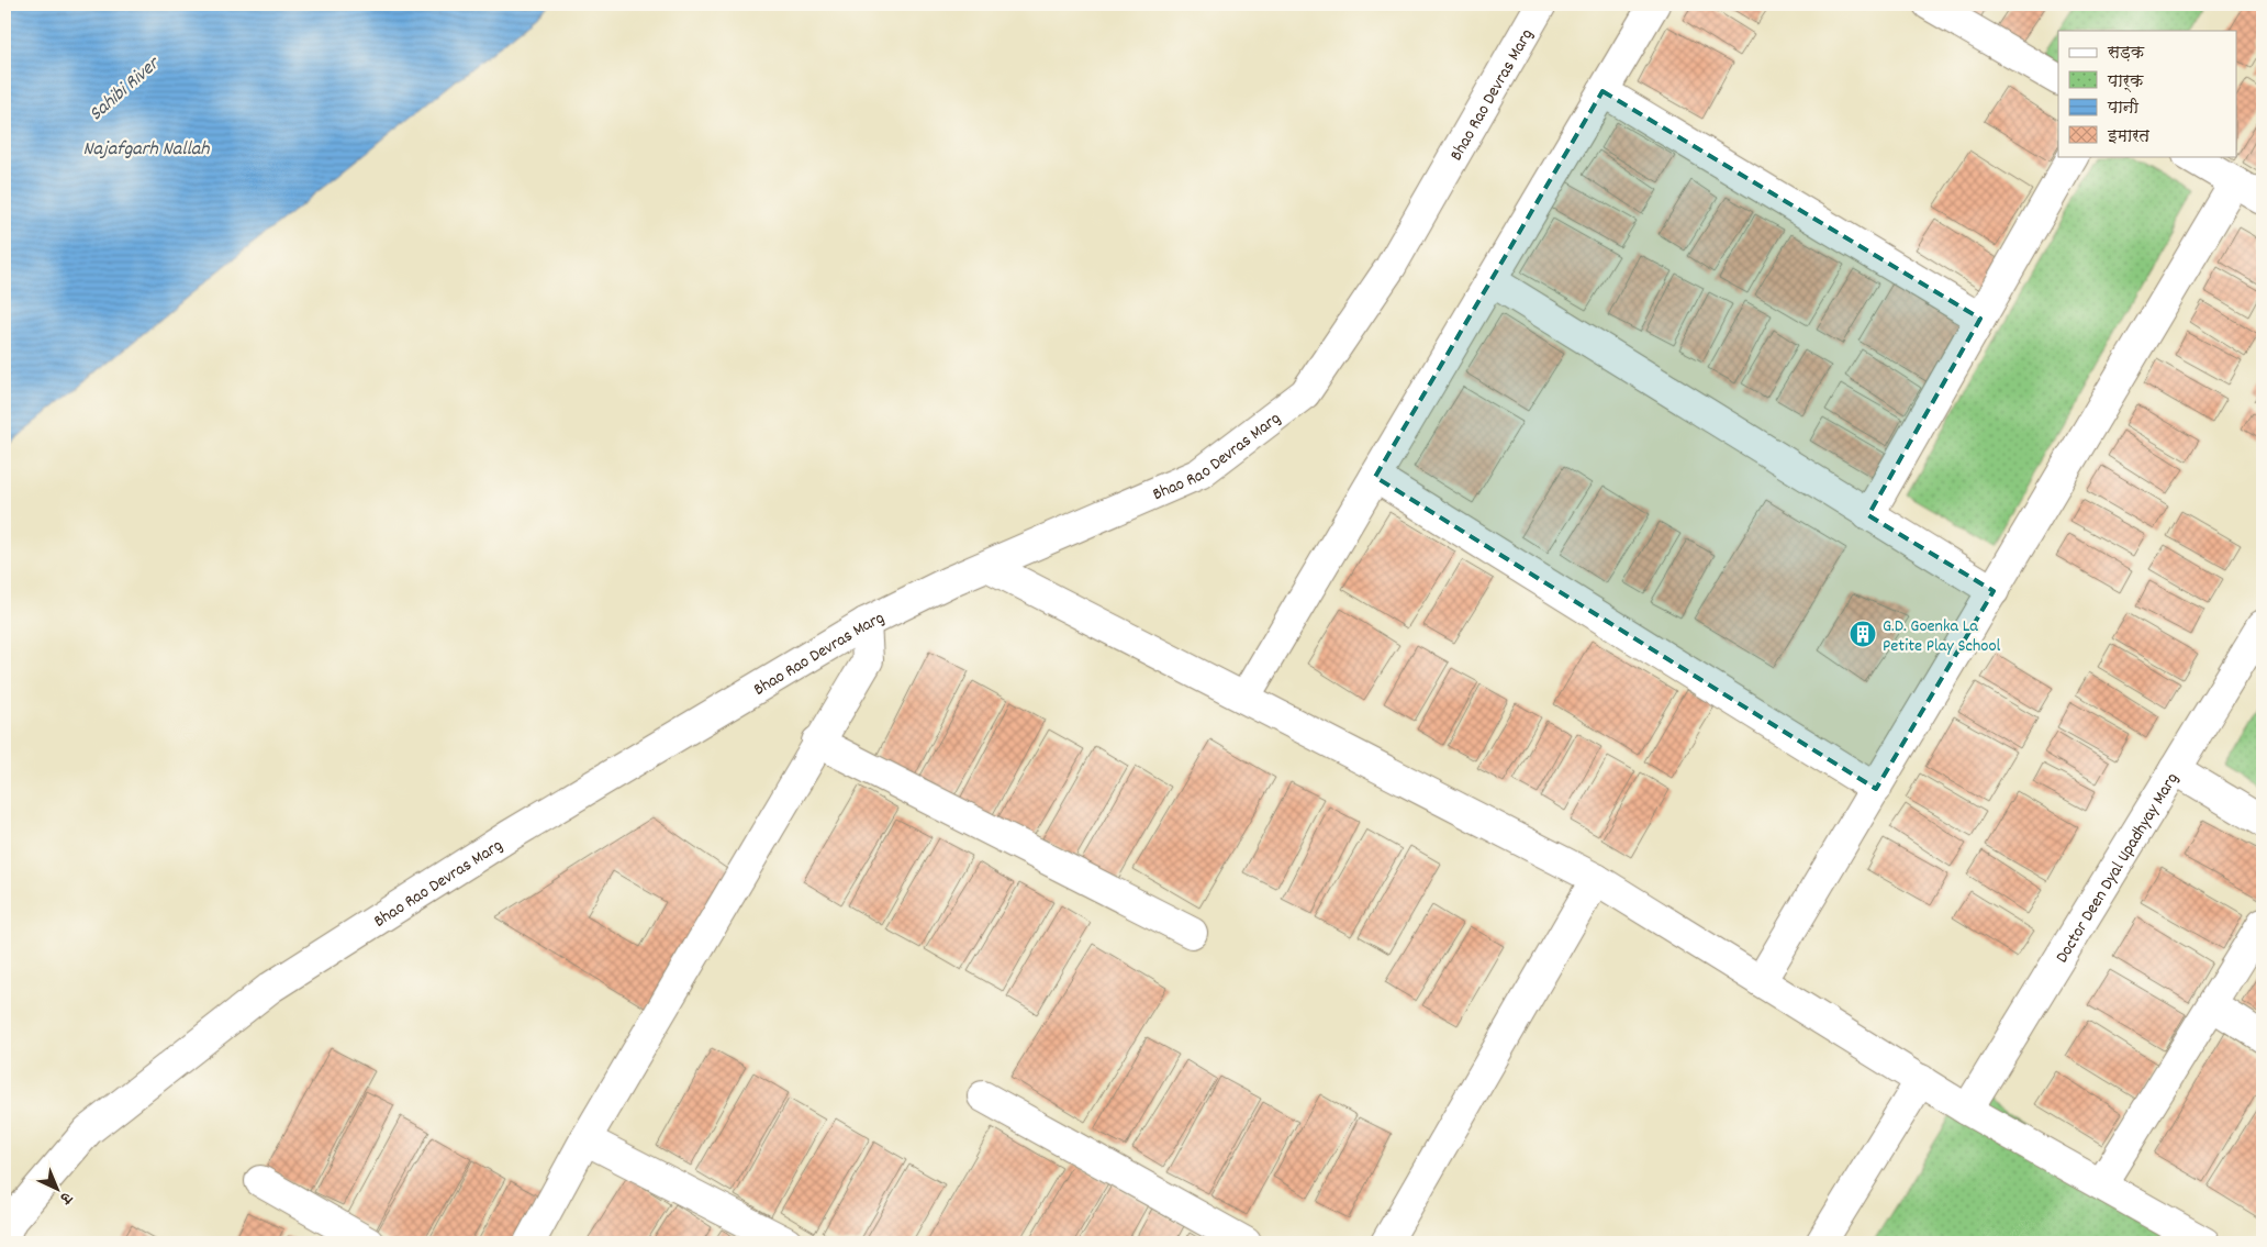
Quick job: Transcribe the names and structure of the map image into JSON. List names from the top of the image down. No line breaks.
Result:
{"streets":{"street":["Bhao Rao Devras Marg","Doctor Deen Dyal Upadhyay Marg"]},"water":["Sahibi River","Najafgarh Nallah"],"places":{"building":["G.D. Goenka La Petite Play School"]},"legend":["सड़क","पार्क","पानी","इमारत"],"north":"bottom right"}
